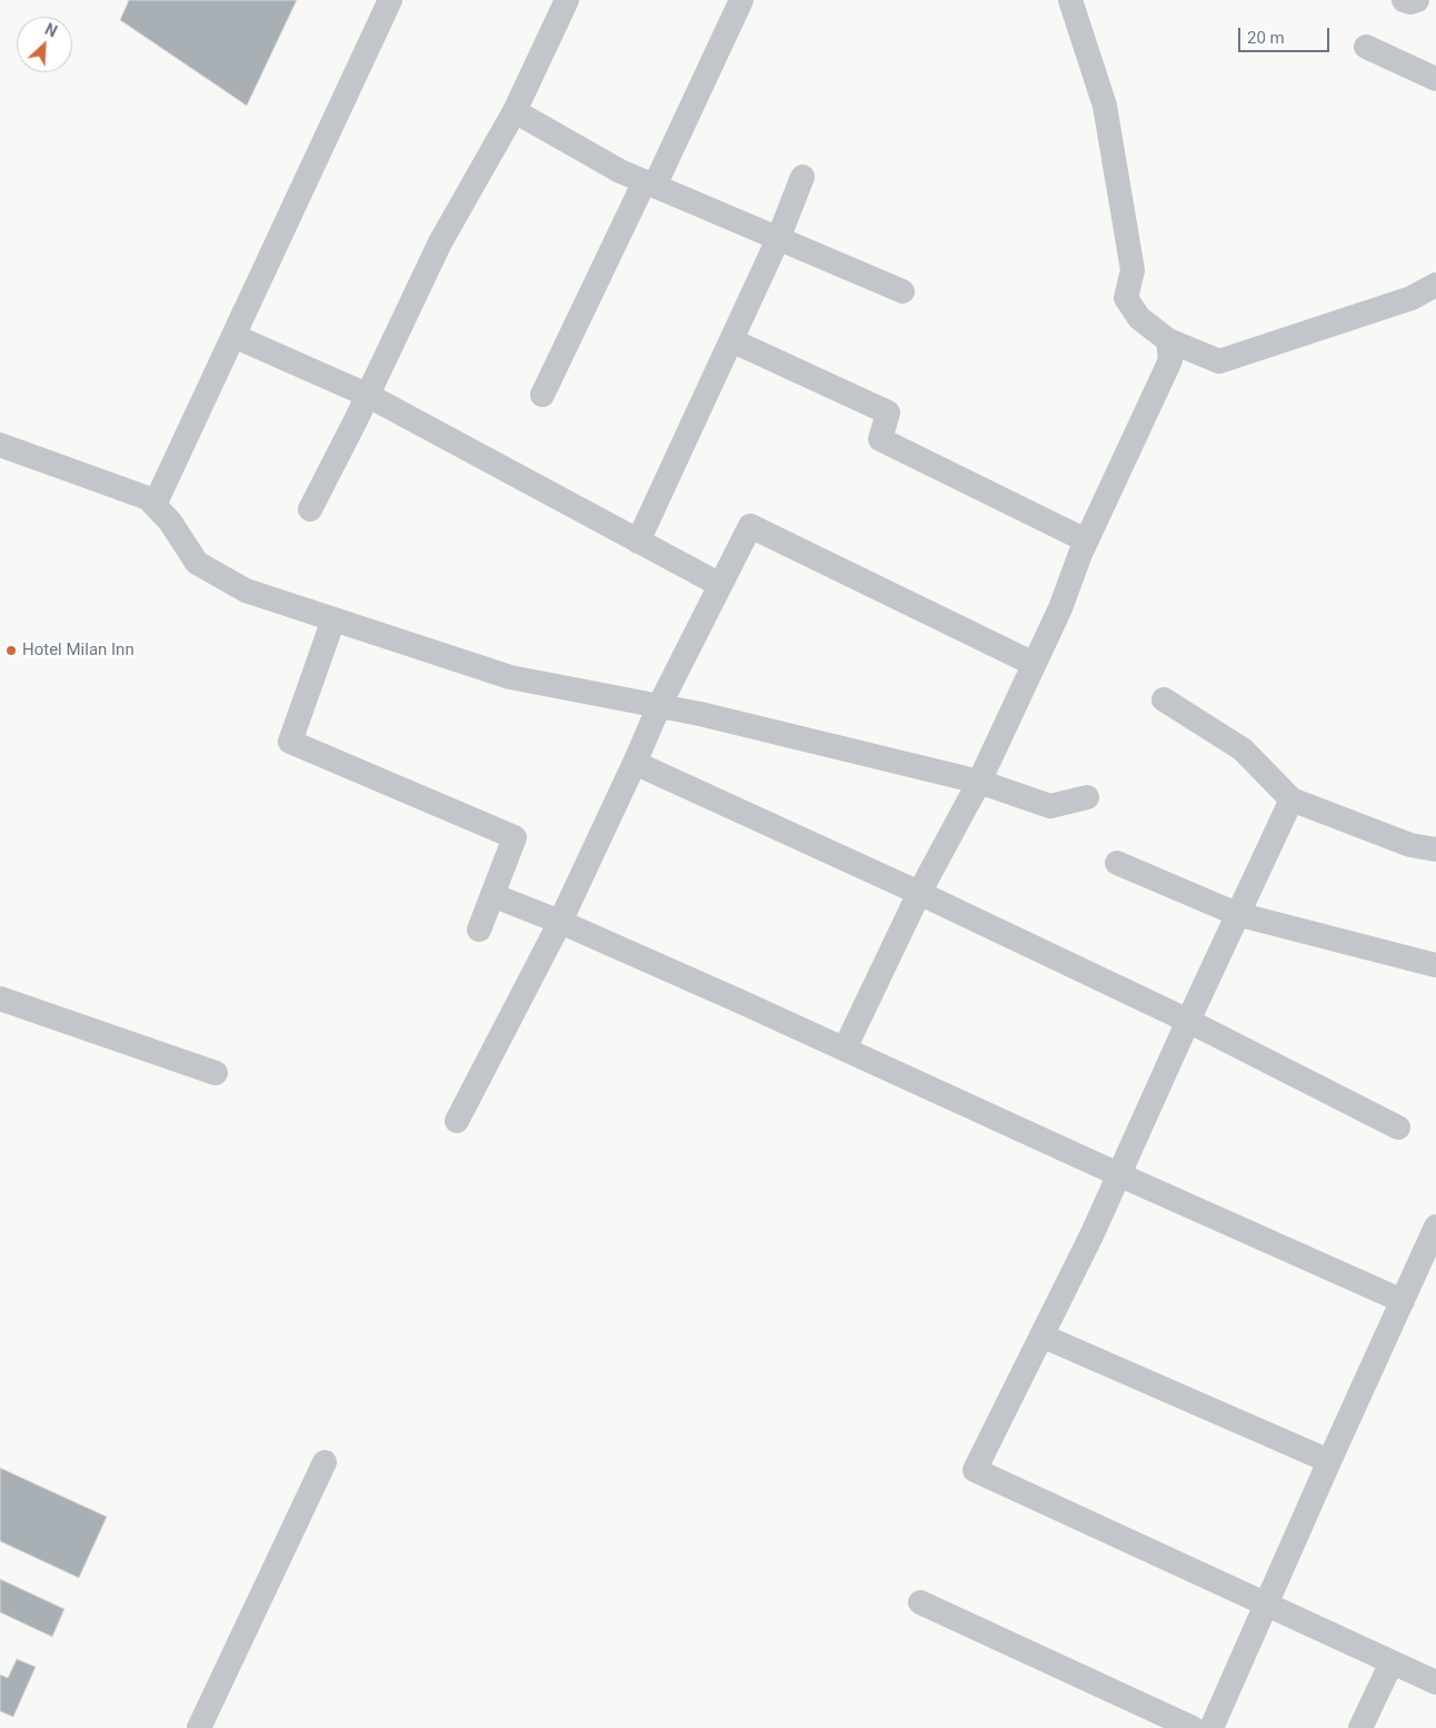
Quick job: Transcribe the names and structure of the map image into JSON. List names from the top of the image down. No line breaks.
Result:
{"places":["Hotel Milan Inn"],"scale_bar":"20 m","north":"top right"}
